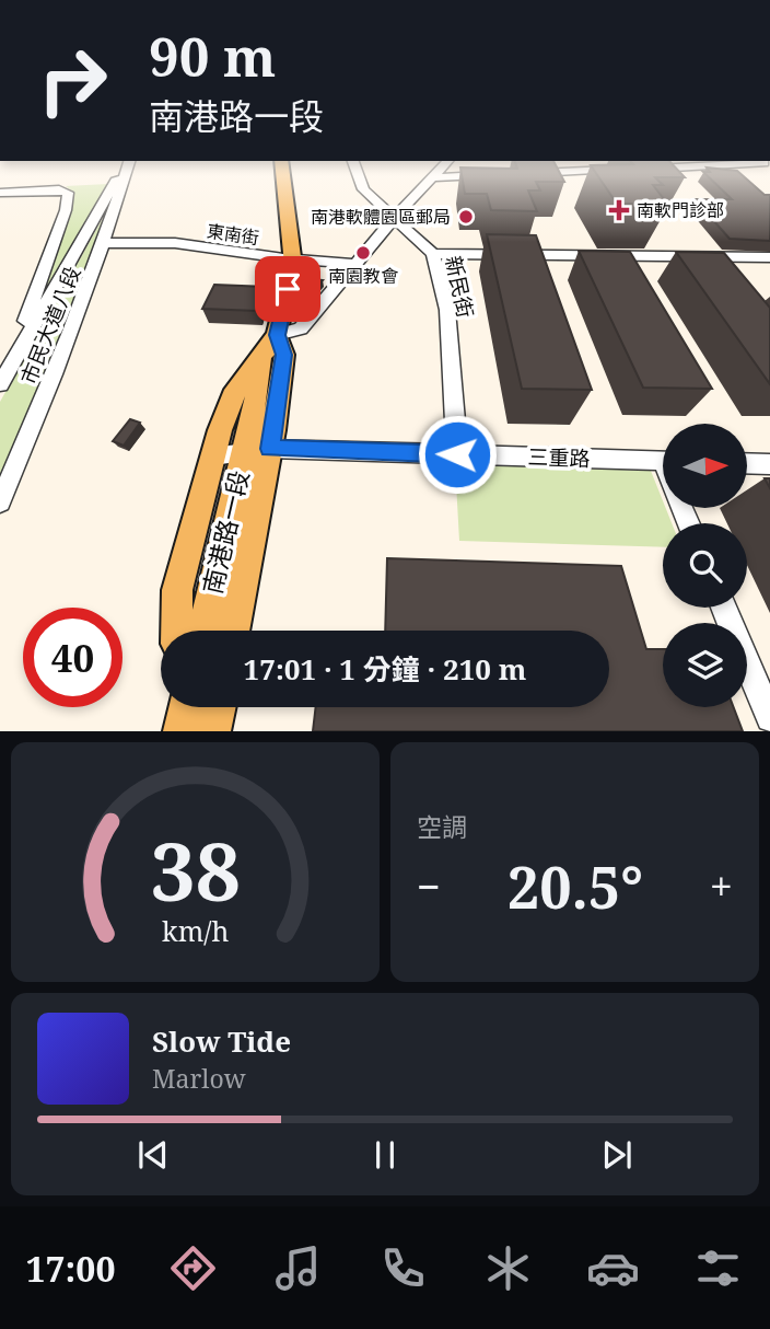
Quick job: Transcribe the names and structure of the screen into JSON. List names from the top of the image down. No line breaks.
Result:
{"streets":{"main road":["南港路一段"],"street":["東南街","新民街","市民大道八段","三重路"]},"crossings":[["東南街","市民大道八段"],["東南街","南港路一段"],["新民街","三重路"],["三重路","南港路一段"]],"places":{"health":["南軟門診部"],"other":["南港軟體園區郵局","南園教會"]},"north":"right","page":{"turn":["90 m","南港路一段"],"limit":"40","trip":"17:01 · 1 分鐘 · 210 m","tile":"空調","heat":["−","20.5°","+"],"song":["Slow Tide","Marlow"],"tabs":"17:00","gauge":["38","km/h"]}}
